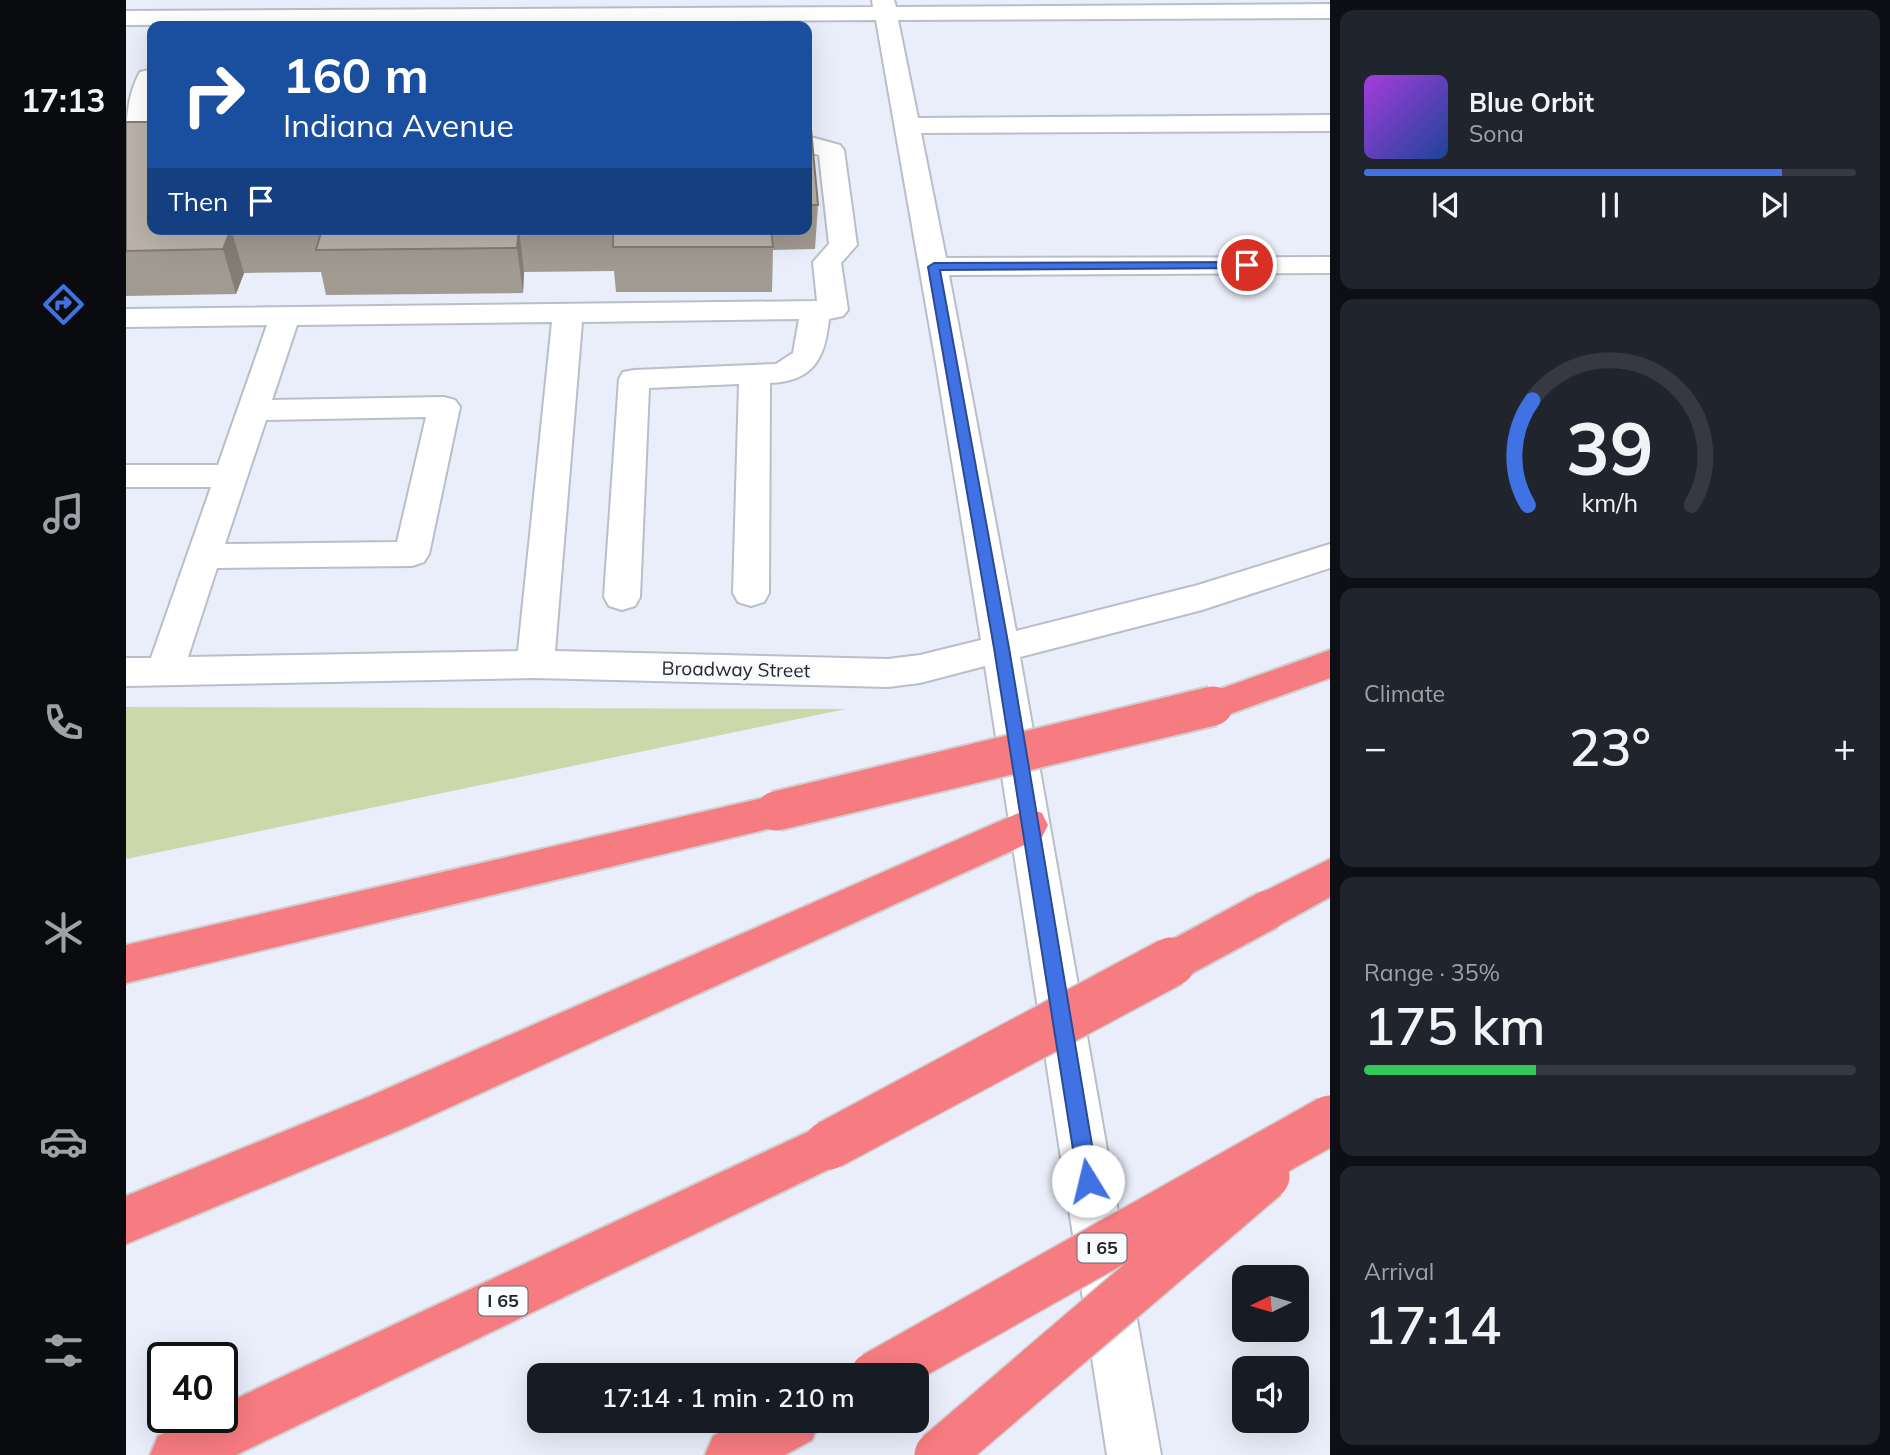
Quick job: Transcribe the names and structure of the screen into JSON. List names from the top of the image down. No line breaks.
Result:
{"streets":{"highway":["I 65"],"street":["Broadway Street"]},"north":"left","page":{"tabs":"17:13","turn":["160 m","Indiana Avenue"],"song":["Blue Orbit","Sona"],"then":"Then","tile":["Climate",["Range · 35%","175 km"],["Arrival","17:14"]],"heat":["−","23°","+"],"limit":"40","trip":"17:14 · 1 min · 210 m","gauge":["39","km/h"]}}
